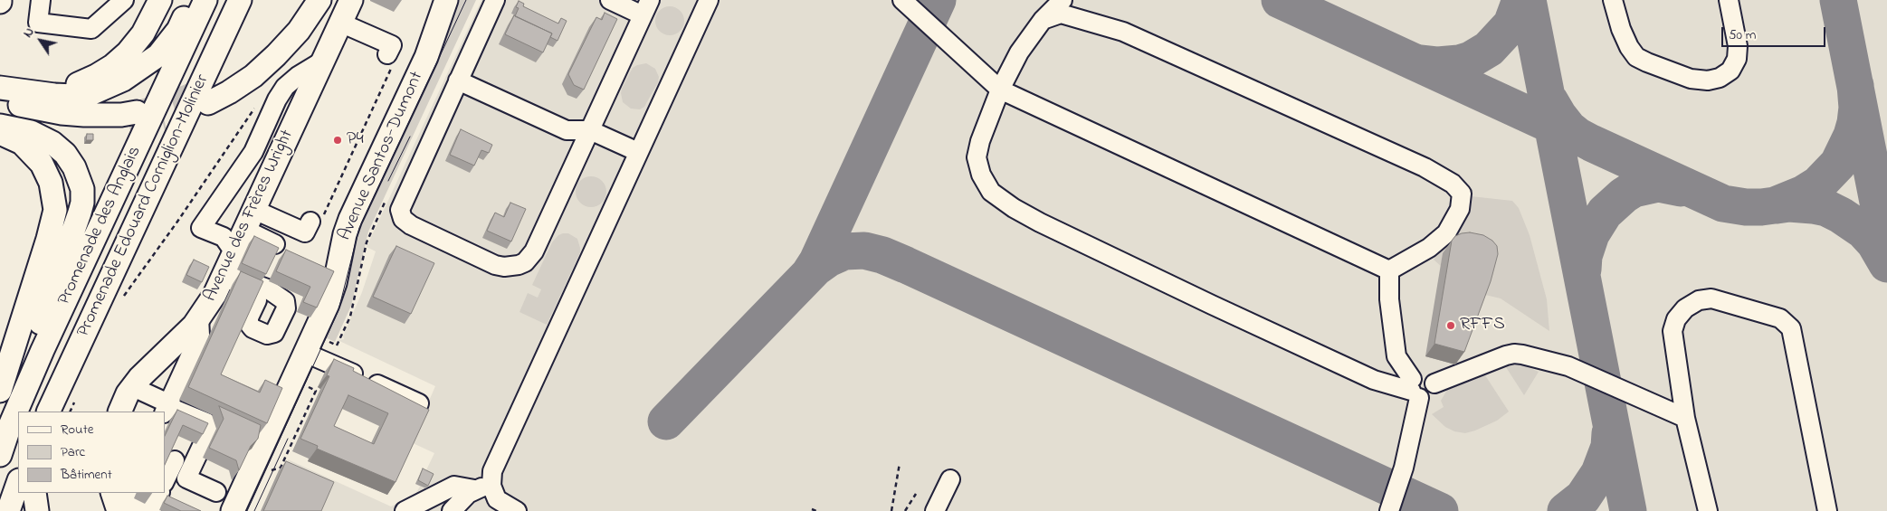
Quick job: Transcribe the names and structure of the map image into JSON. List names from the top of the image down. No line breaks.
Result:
{"streets":{"main road":["Avenue Santos-Dumont","Promenade Edouard Corniglion-Molinier","Avenue des Frères Wright","Promenade des Anglais"]},"places":["P4","RFFS"],"legend":["Route","Parc","Bâtiment"],"scale_bar":"50 m","north":"top left"}
